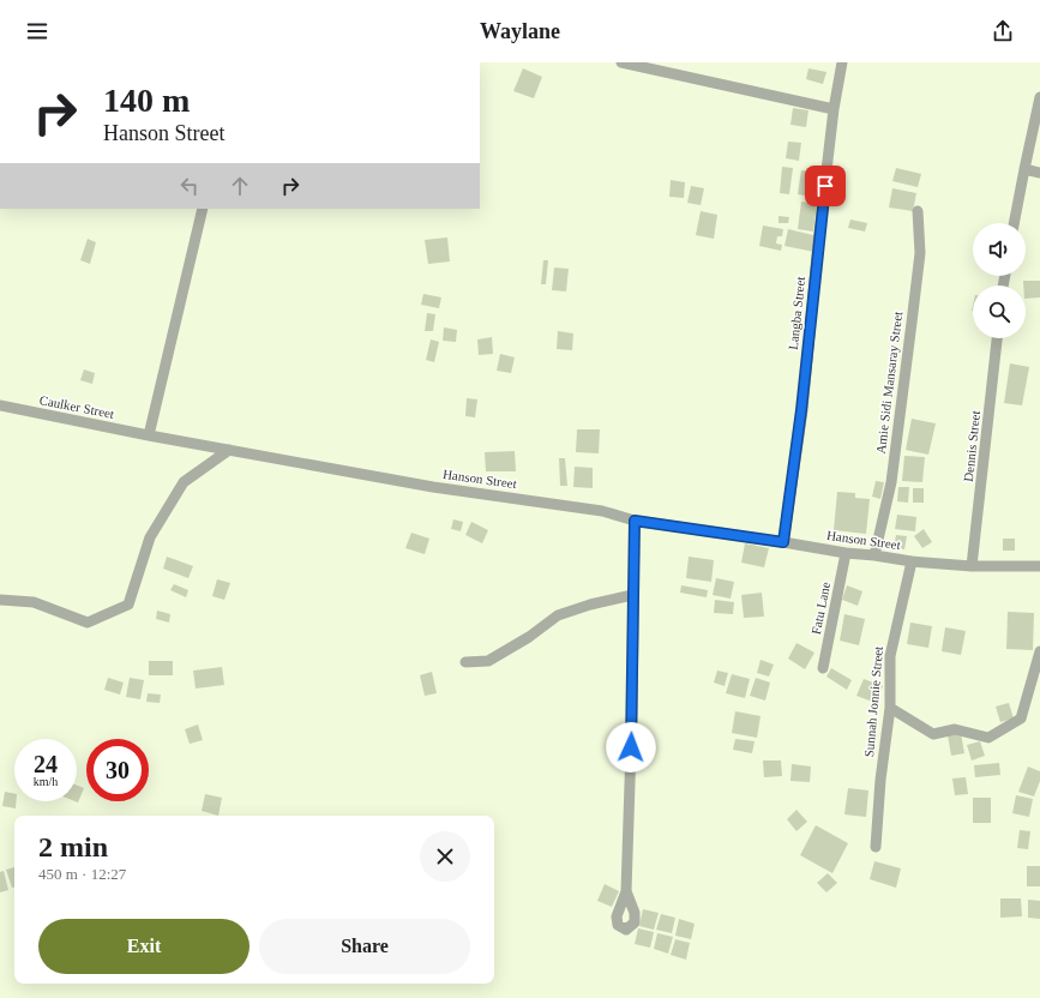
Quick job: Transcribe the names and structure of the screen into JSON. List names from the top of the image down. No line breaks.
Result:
{"streets":{"street":["Langba Street","Amie Sidi Mansaray Street","Caulker Street","Dennis Street","Hanson Street","Fatu Lane","Sunnah Jonnie Street"]},"crossings":[["Langba Street","Hanson Street"],["Amie Sidi Mansaray Street","Hanson Street"],["Caulker Street","Hanson Street"],["Dennis Street","Hanson Street"],["Hanson Street","Fatu Lane"],["Hanson Street","Sunnah Jonnie Street"]],"page":{"header":"Waylane","turn":["140 m","Hanson Street"],"speed":"24 km/h","limit":"30","heading":["2 min","450 m · 12:27"],"buttons":["Exit","Share"]}}
